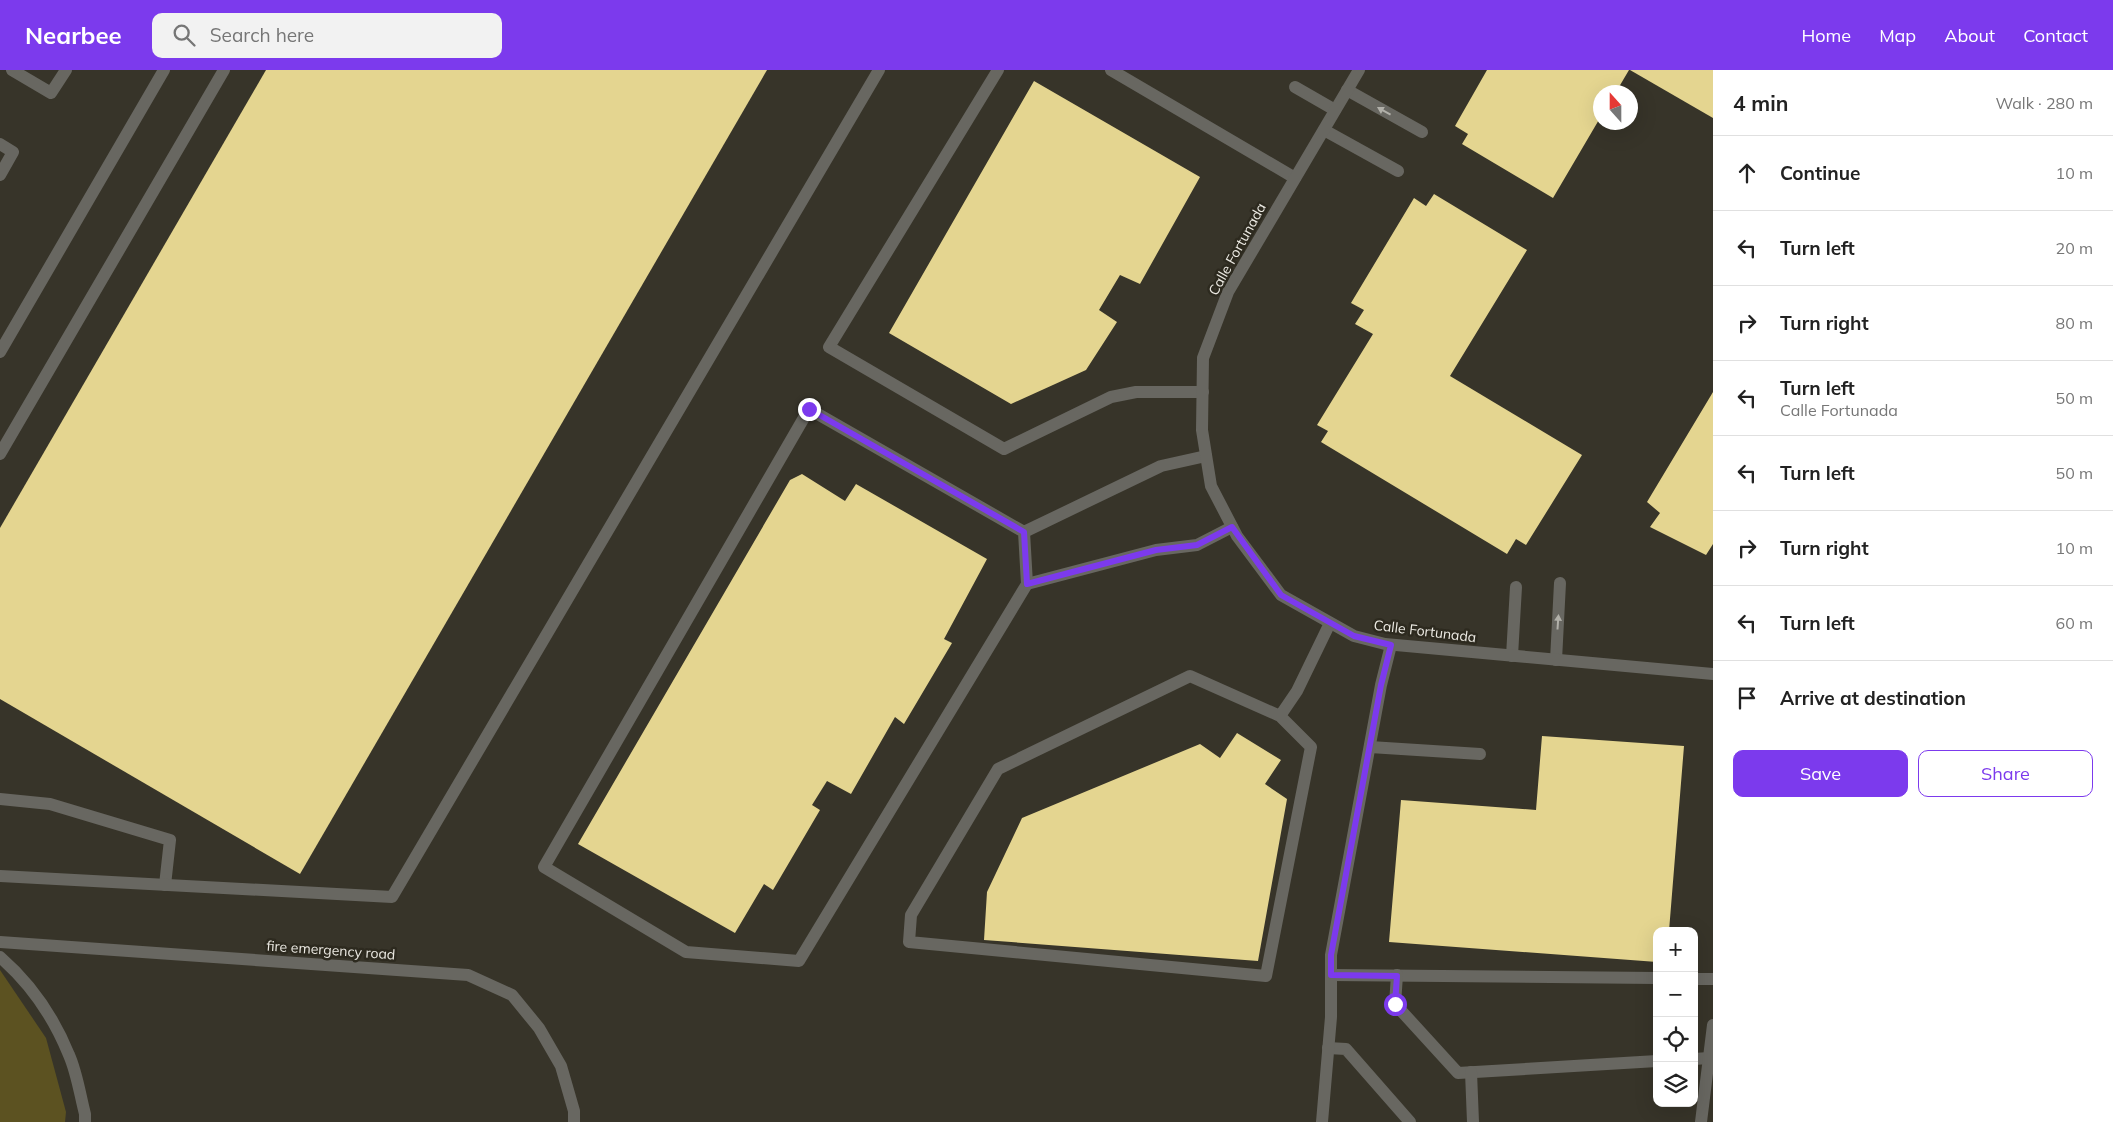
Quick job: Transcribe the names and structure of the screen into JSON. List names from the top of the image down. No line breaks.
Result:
{"streets":{"street":["Calle Fortunada","fire emergency road"]},"north":"top","page":{"header":"Nearbee","search":"Search here","nav":["Home","Map","About","Contact"],"heading":["4 min","Walk · 280 m"],"list":[["Continue","10 m"],["Turn left","20 m"],["Turn right","80 m"],["Turn left","Calle Fortunada","50 m"],["Turn left","50 m"],["Turn right","10 m"],["Turn left","60 m"],"Arrive at destination"],"buttons":["Save","Share"],"map_buttons":["+","−"]}}
